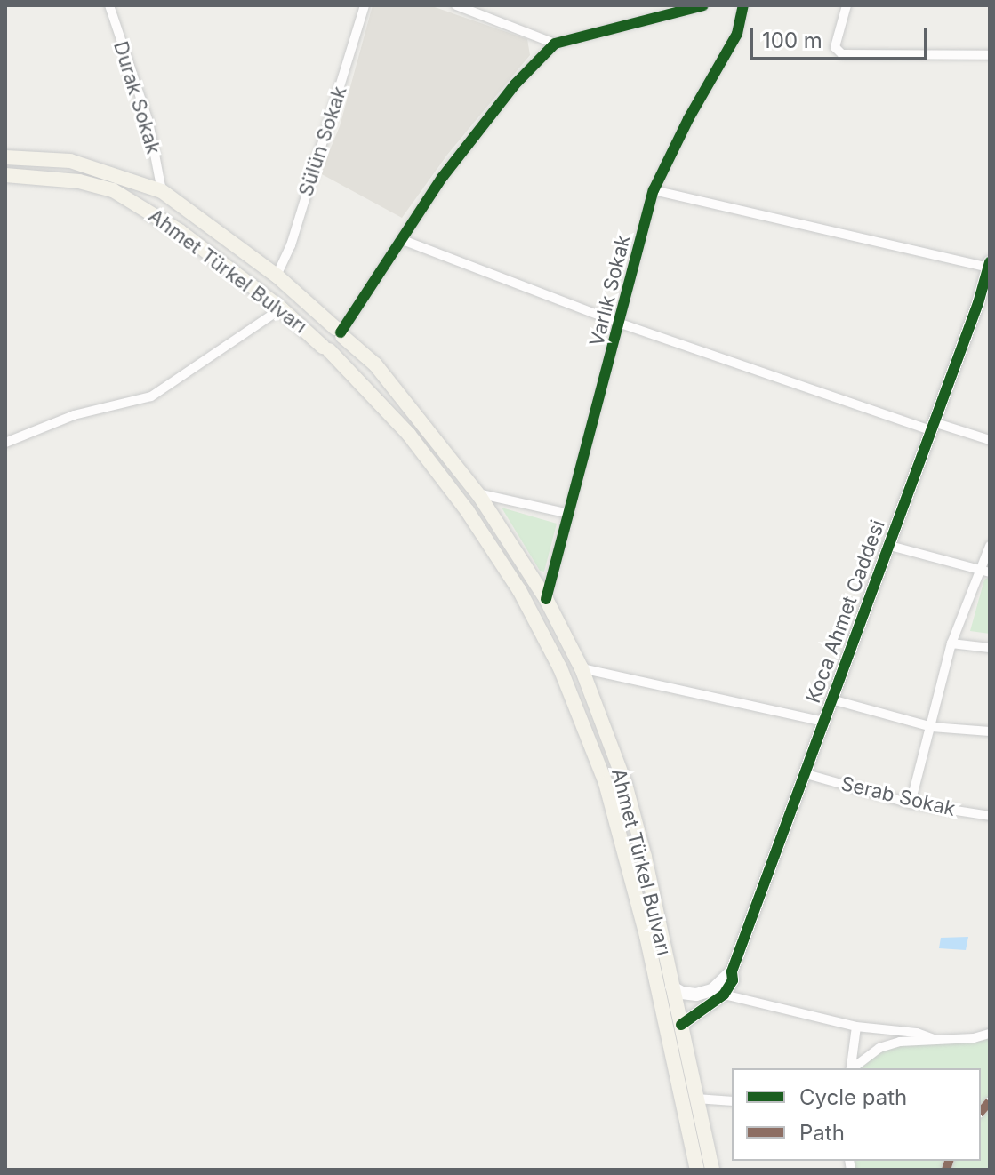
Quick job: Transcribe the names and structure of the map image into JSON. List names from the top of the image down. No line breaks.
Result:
{"streets":{"main road":["Ahmet Türkel Bulvarı"],"street":["Durak Sokak","Sülün Sokak","Varlık Sokak","Koca Ahmet Caddesi","Serab Sokak"]},"crossings":[["Durak Sokak","Ahmet Türkel Bulvarı"],["Sülün Sokak","Ahmet Türkel Bulvarı"],["Ahmet Türkel Bulvarı","Varlık Sokak"],["Koca Ahmet Caddesi","Serab Sokak"]],"legend":["Cycle path","Path"],"scale_bar":"100 m"}
